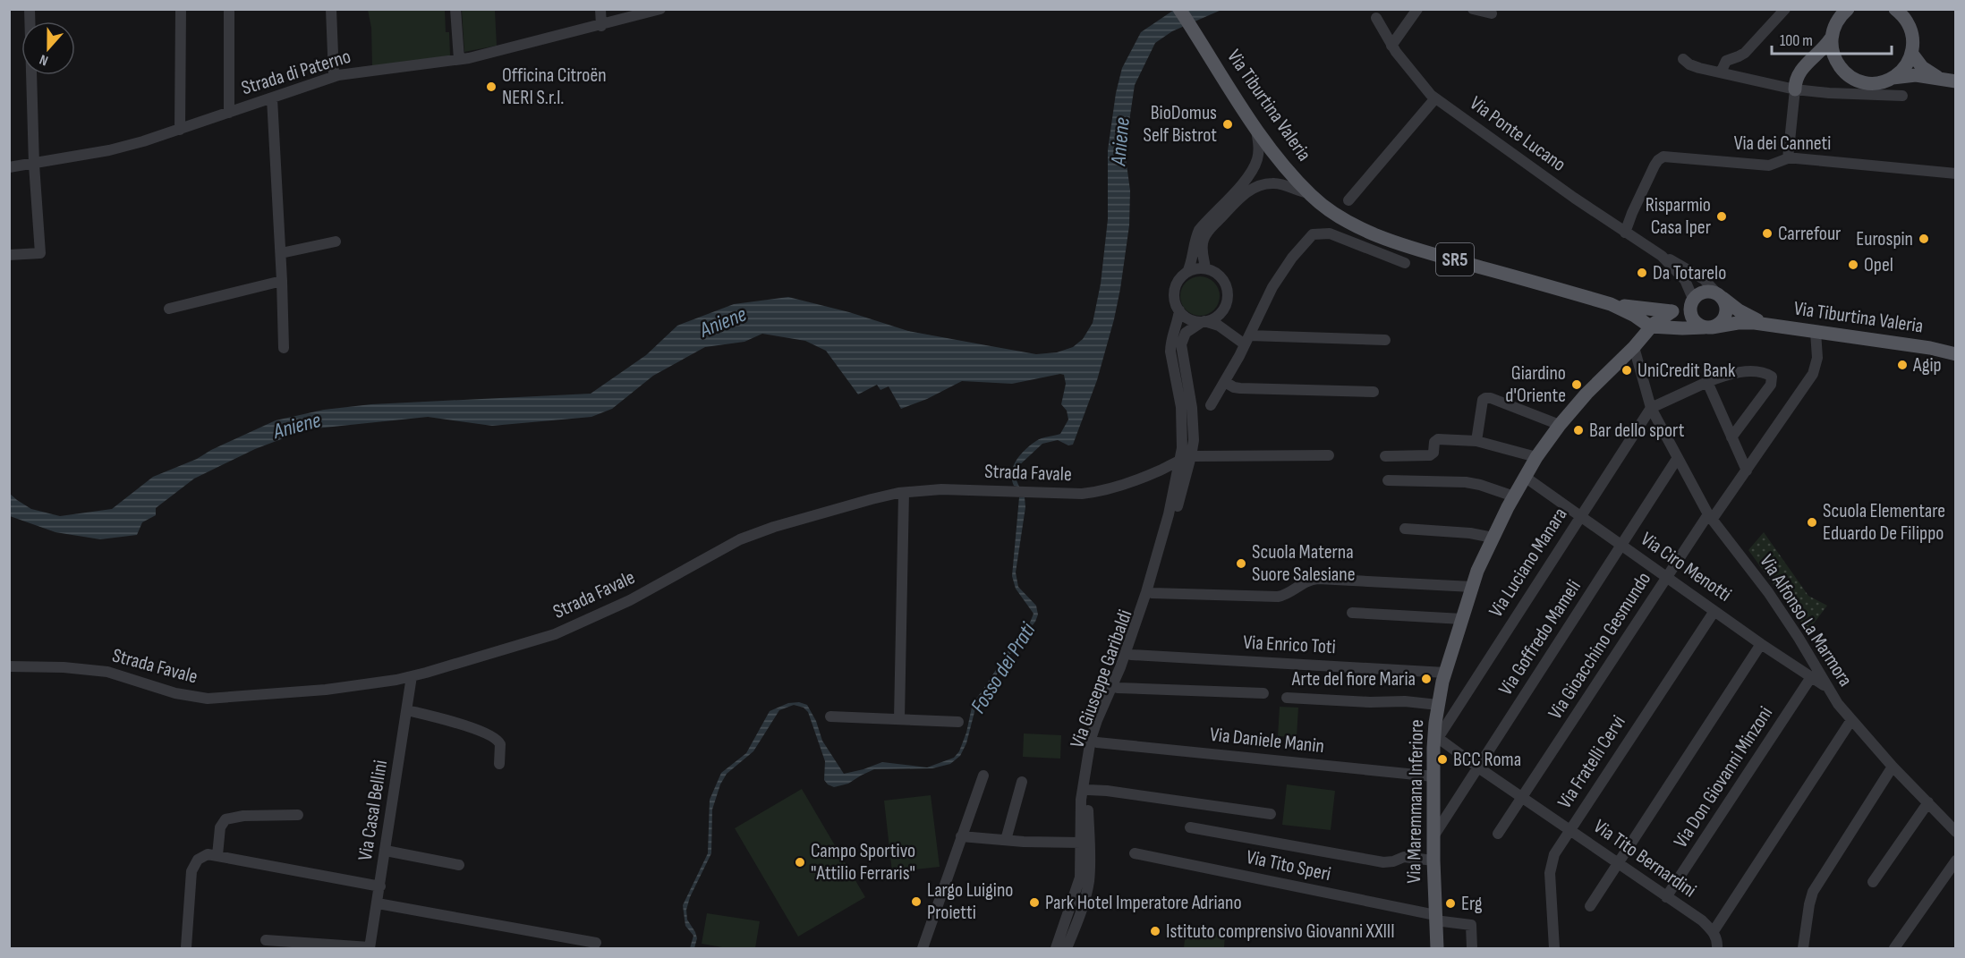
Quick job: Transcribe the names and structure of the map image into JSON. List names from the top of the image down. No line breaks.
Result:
{"streets":{"main road":["Via Tiburtina Valeria","SR5","Via Maremmana Inferiore"],"street":["Strada di Paterno","Via Ponte Lucano","Via dei Canneti","Strada Favale","Via Luciano Manara","Via Ciro Menotti","Via Alfonso La Marmora","Via Goffredo Mameli","Via Enrico Toti","Via Gioacchino Gesmundo","Via Giuseppe Garibaldi","Via Daniele Manin","Via Fratelli Cervi","Via Don Giovanni Minzoni","Via Casal Bellini","Via Tito Bernardini","Via Tito Speri"]},"crossings":[["Via Tiburtina Valeria","Via Ponte Lucano"],["Via Tiburtina Valeria","Via Gioacchino Gesmundo"],["Via Tiburtina Valeria","Via Maremmana Inferiore"],["Via Ponte Lucano","Via dei Canneti"],["Strada Favale","Via Giuseppe Garibaldi"],["Strada Favale","Via Casal Bellini"],["Via Luciano Manara","Via Ciro Menotti"],["Via Luciano Manara","Via Alfonso La Marmora"],["Via Luciano Manara","Via Maremmana Inferiore"],["Via Luciano Manara","Via Tito Bernardini"],["Via Ciro Menotti","Via Alfonso La Marmora"],["Via Ciro Menotti","Via Goffredo Mameli"],["Via Ciro Menotti","Via Gioacchino Gesmundo"],["Via Ciro Menotti","Via Fratelli Cervi"],["Via Ciro Menotti","Via Don Giovanni Minzoni"],["Via Ciro Menotti","Via Maremmana Inferiore"],["Via Alfonso La Marmora","Via Goffredo Mameli"],["Via Alfonso La Marmora","Via Gioacchino Gesmundo"],["Via Alfonso La Marmora","Via Maremmana Inferiore"],["Via Goffredo Mameli","Via Maremmana Inferiore"],["Via Goffredo Mameli","Via Tito Bernardini"],["Via Enrico Toti","Via Giuseppe Garibaldi"],["Via Enrico Toti","Via Maremmana Inferiore"],["Via Gioacchino Gesmundo","Via Tito Bernardini"],["Via Giuseppe Garibaldi","Via Daniele Manin"],["Via Daniele Manin","Via Maremmana Inferiore"],["Via Fratelli Cervi","Via Tito Bernardini"],["Via Don Giovanni Minzoni","Via Tito Bernardini"],["Via Maremmana Inferiore","Via Tito Bernardini"],["Via Maremmana Inferiore","Via Tito Speri"]],"water":["Aniene","Fosso dei Prati"],"places":["Officina Citroën NERI S.r.l.","BioDomus Self Bistrot","Risparmio Casa Iper","Carrefour","Eurospin","Opel","Da Totarelo","Agip","UniCredit Bank","Giardino d'Oriente","Bar dello sport","Scuola Elementare Eduardo De Filippo","Scuola Materna Suore Salesiane","Arte del fiore Maria","BCC Roma","Campo Sportivo \"Attilio Ferraris\"","Largo Luigino Proietti","Park Hotel Imperatore Adriano","Erg","Istituto comprensivo Giovanni XXIII"],"scale_bar":"100 m","north":"bottom"}
